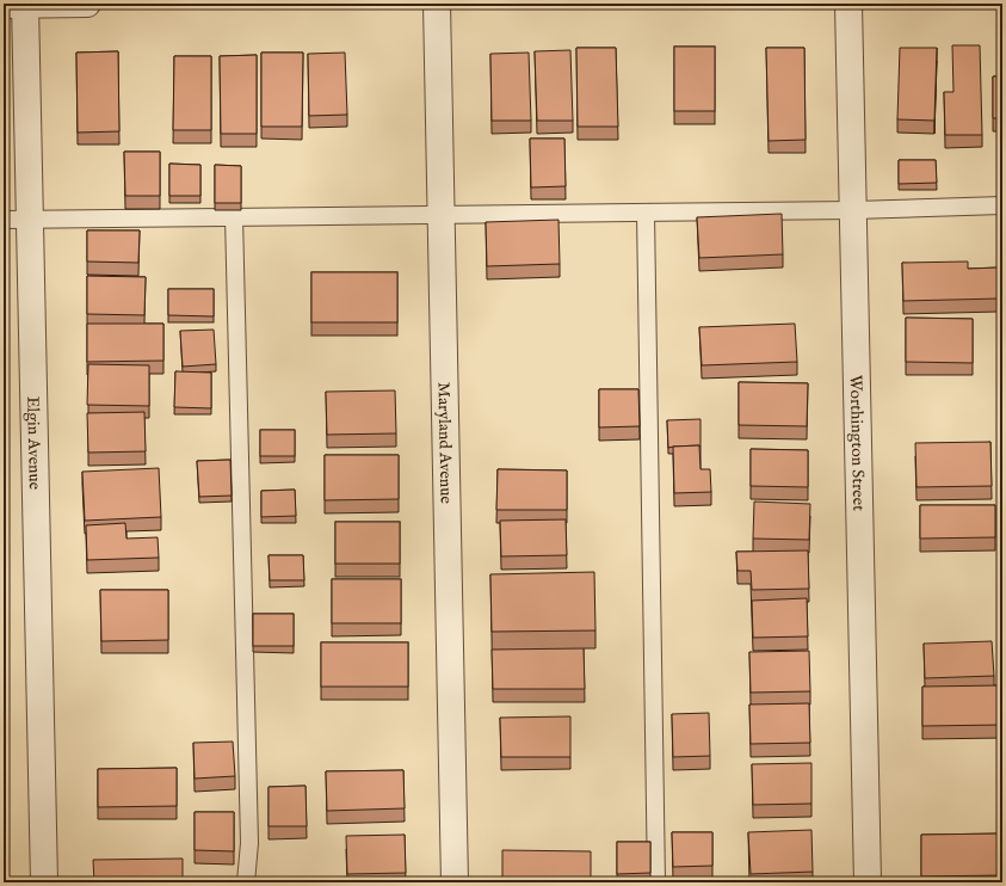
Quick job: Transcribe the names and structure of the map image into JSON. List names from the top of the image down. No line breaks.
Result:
{"streets":{"street":["Elgin Avenue","Maryland Avenue","Worthington Street"]}}
